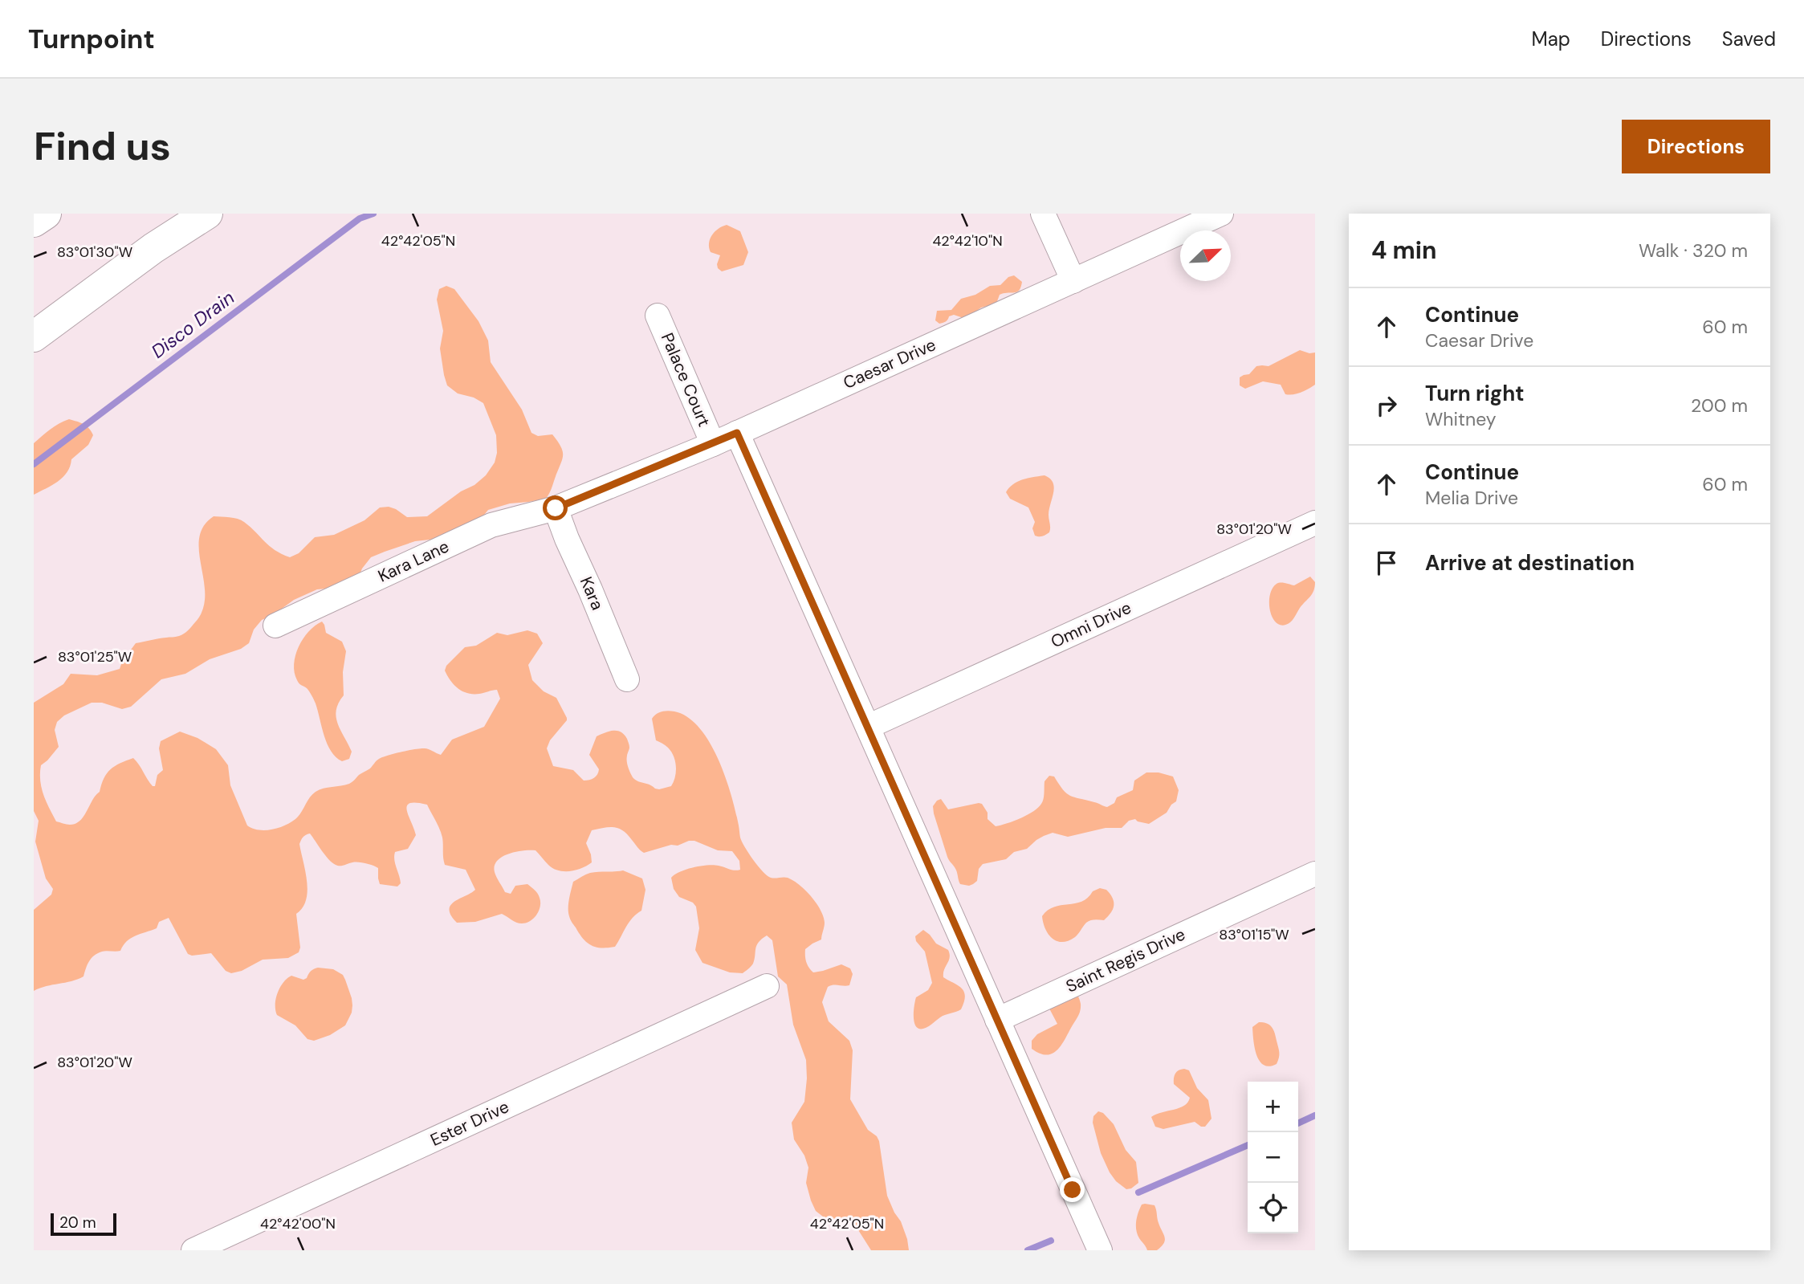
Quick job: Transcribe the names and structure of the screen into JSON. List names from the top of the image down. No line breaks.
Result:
{"streets":{"street":["Caesar Drive","Palace Court","Kara Lane","Kara","Omni Drive","Saint Regis Drive","Ester Drive"]},"crossings":[["Caesar Drive","Palace Court"],["Caesar Drive","Kara Lane"],["Caesar Drive","Kara"],["Kara Lane","Kara"]],"water":["Disco Drain"],"scale_bar":"20 m","north":"top right","page":{"header":"Turnpoint","nav":["Map","Directions","Saved"],"buttons":"Directions","title":"Find us","heading":["4 min","Walk · 320 m"],"list":[["Continue","Caesar Drive","60 m"],["Turn right","Whitney","200 m"],["Continue","Melia Drive","60 m"],"Arrive at destination"],"map_buttons":["+","−"],"scale":"20 m"},"coordinates":["42°42'05\"N","42°42'10\"N","83°01'30\"W","83°01'20\"W","83°01'25\"W","83°01'15\"W","42°42'00\"N"]}
